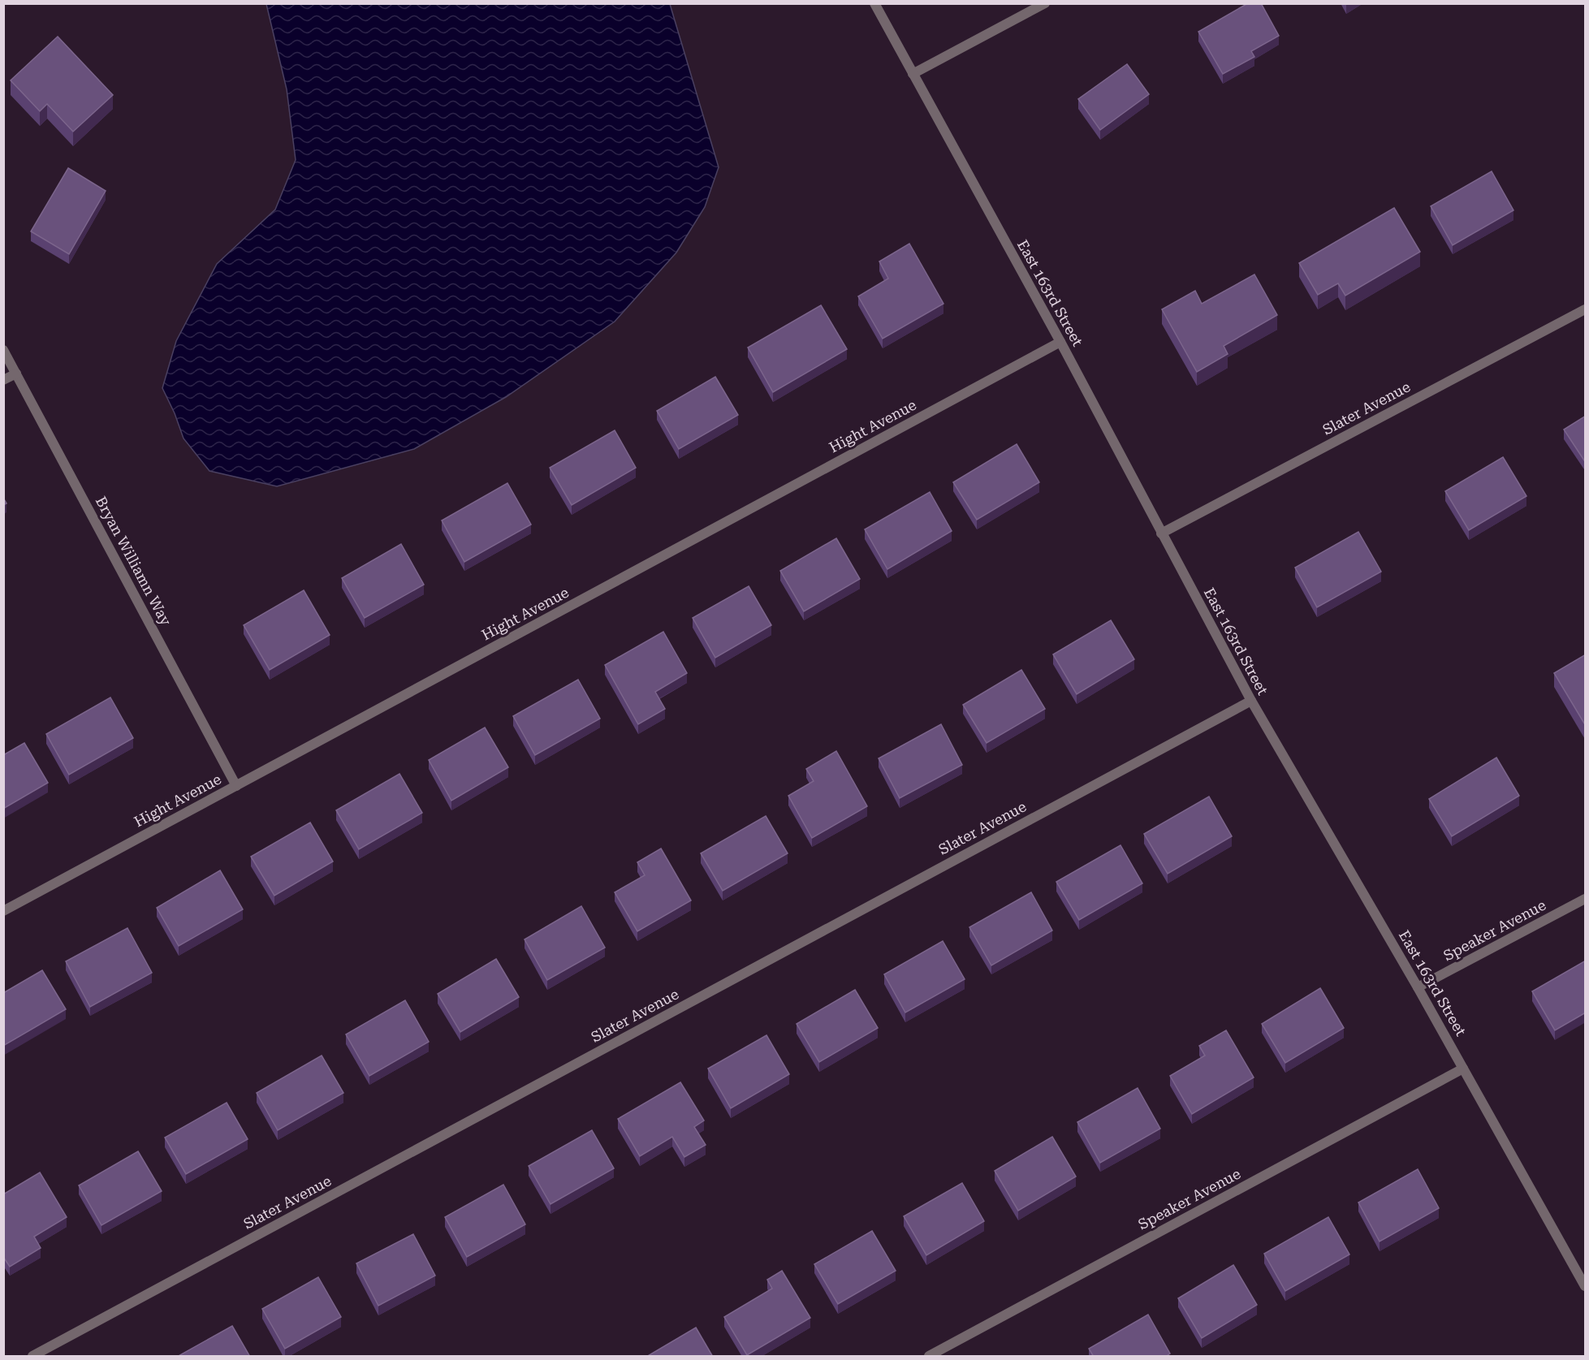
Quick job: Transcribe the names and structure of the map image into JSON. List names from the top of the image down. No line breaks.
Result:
{"streets":{"street":["East 163rd Street","Slater Avenue","Hight Avenue","Bryan Williamn Way","Speaker Avenue"]},"crossings":[["East 163rd Street","Slater Avenue"],["East 163rd Street","Hight Avenue"],["East 163rd Street","Speaker Avenue"],["Hight Avenue","Bryan Williamn Way"]]}
